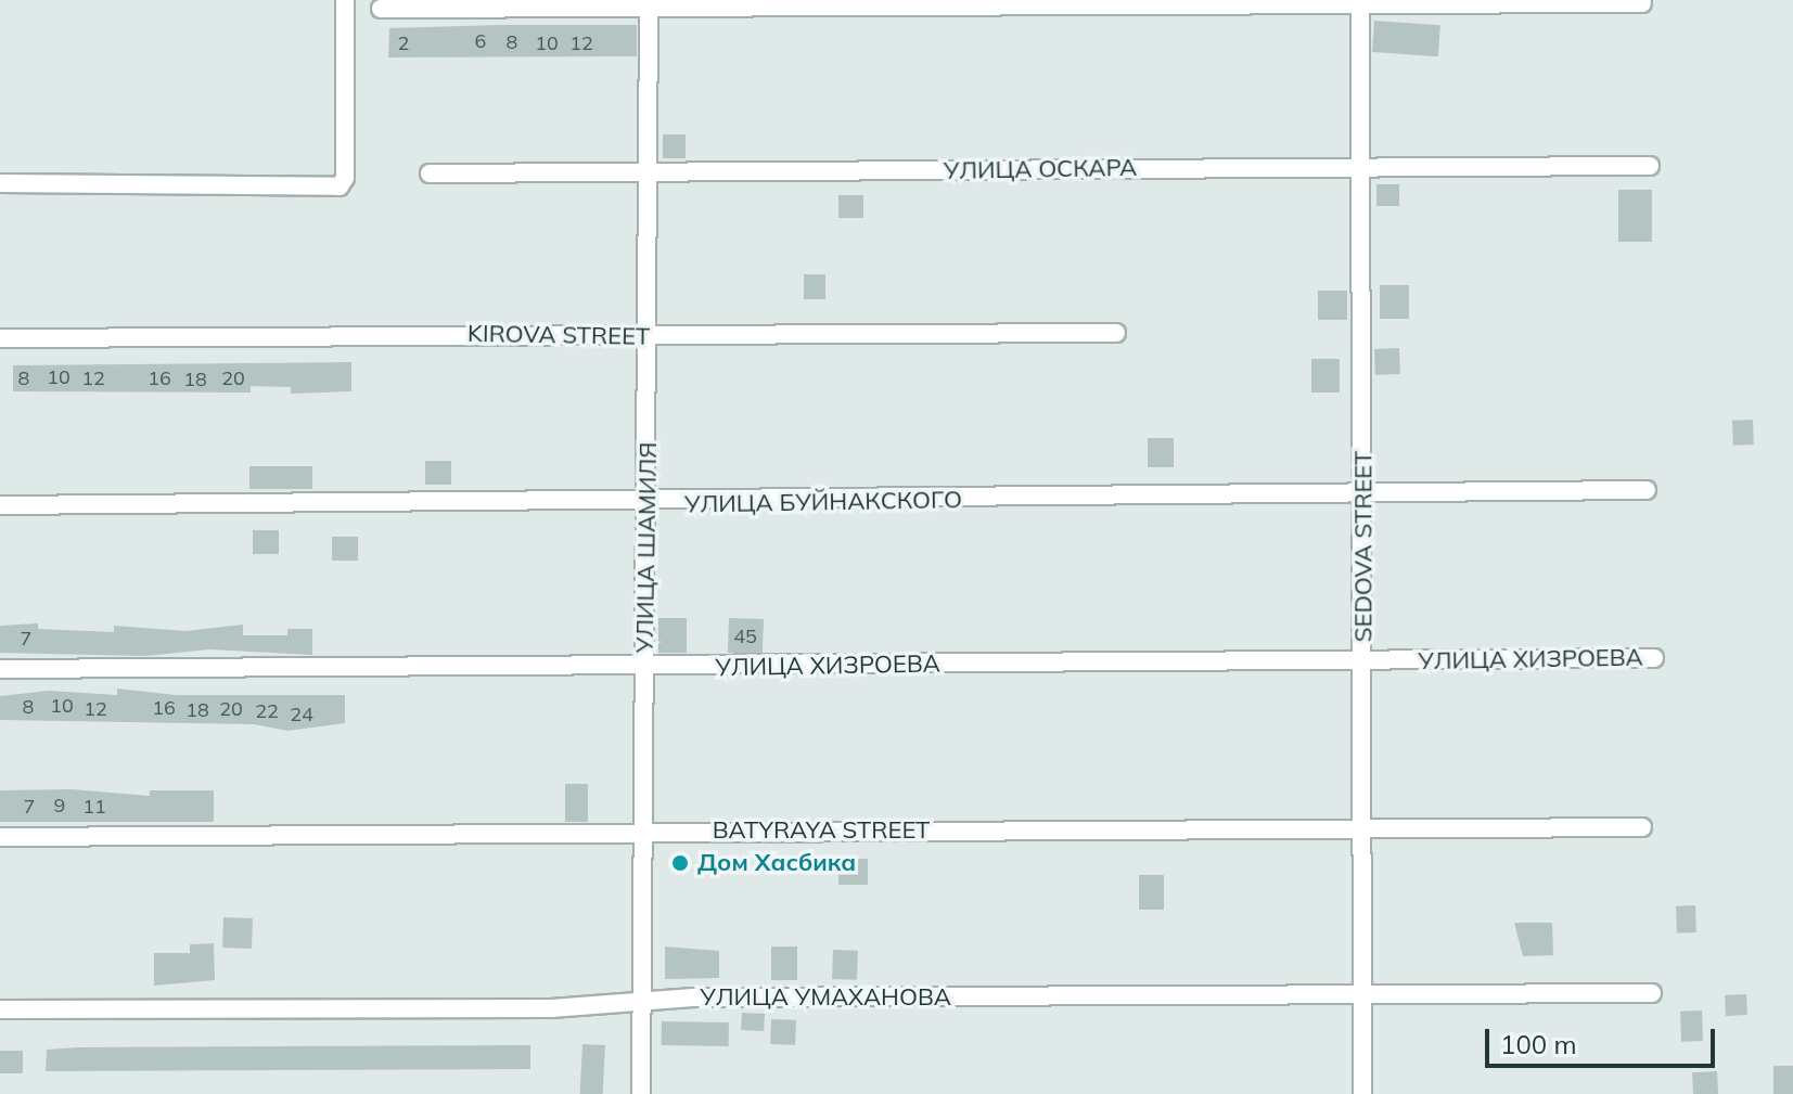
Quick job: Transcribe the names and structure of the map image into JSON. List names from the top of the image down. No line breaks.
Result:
{"streets":{"street":["УЛИЦА ОСКАРА","KIROVA STREET","УЛИЦА БУЙНАКСКОГО","SEDOVA STREET","УЛИЦА ШАМИЛЯ","УЛИЦА ХИЗРОЕВА","BATYRAYA STREET","УЛИЦА УМАХАНОВА"]},"crossings":[["УЛИЦА ОСКАРА","SEDOVA STREET"],["УЛИЦА ОСКАРА","УЛИЦА ШАМИЛЯ"],["KIROVA STREET","УЛИЦА ШАМИЛЯ"],["УЛИЦА БУЙНАКСКОГО","SEDOVA STREET"],["УЛИЦА БУЙНАКСКОГО","УЛИЦА ШАМИЛЯ"],["SEDOVA STREET","УЛИЦА ХИЗРОЕВА"],["SEDOVA STREET","BATYRAYA STREET"],["SEDOVA STREET","УЛИЦА УМАХАНОВА"],["УЛИЦА ШАМИЛЯ","УЛИЦА ХИЗРОЕВА"],["УЛИЦА ШАМИЛЯ","BATYRAYA STREET"],["УЛИЦА ШАМИЛЯ","УЛИЦА УМАХАНОВА"]],"places":["Дом Хасбика"],"house_numbers":["6","8","2","10","12","10","8","12","16","20","18","45","7","10","8","16","12","20","18","22","24","9","7","11"],"scale_bar":"100 m"}
